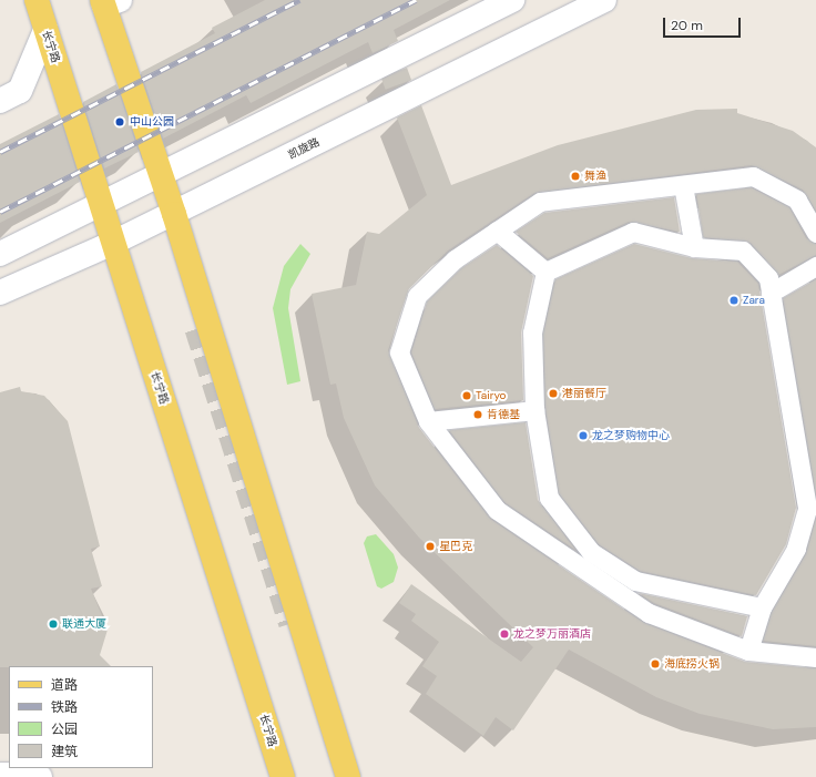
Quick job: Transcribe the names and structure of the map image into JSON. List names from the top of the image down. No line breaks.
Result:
{"streets":{"main road":["长宁路"],"street":["凯旋路"]},"crossings":[["长宁路","凯旋路"]],"places":["中山公园","舞渔","Zara","港丽餐厅","Tairyo","肯德基","龙之梦购物中心","星巴克","联通大厦","龙之梦万丽酒店","海底捞火锅"],"legend":["道路","铁路","公园","建筑"],"scale_bar":"20 m"}
